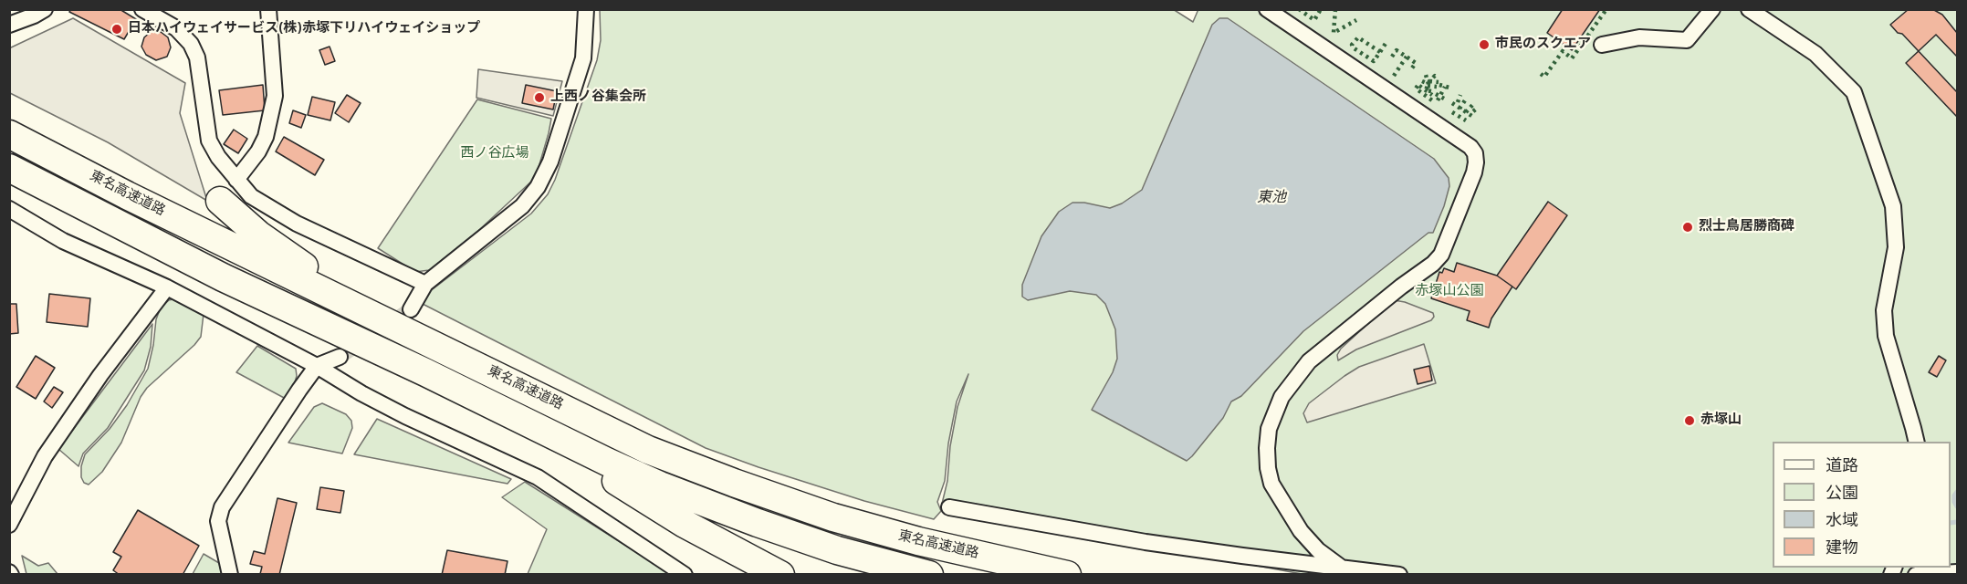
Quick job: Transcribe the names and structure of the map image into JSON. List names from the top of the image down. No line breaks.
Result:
{"streets":{"highway":["東名高速道路"]},"water":["東池"],"parks":["西ノ谷広場","赤塚山公園"],"places":["日本ハイウェイサービス(株)赤塚下リハイウェイショップ","市民のスクエア","上西ノ谷集会所","烈士鳥居勝商碑","赤塚山"],"legend":["道路","公園","水域","建物"]}
